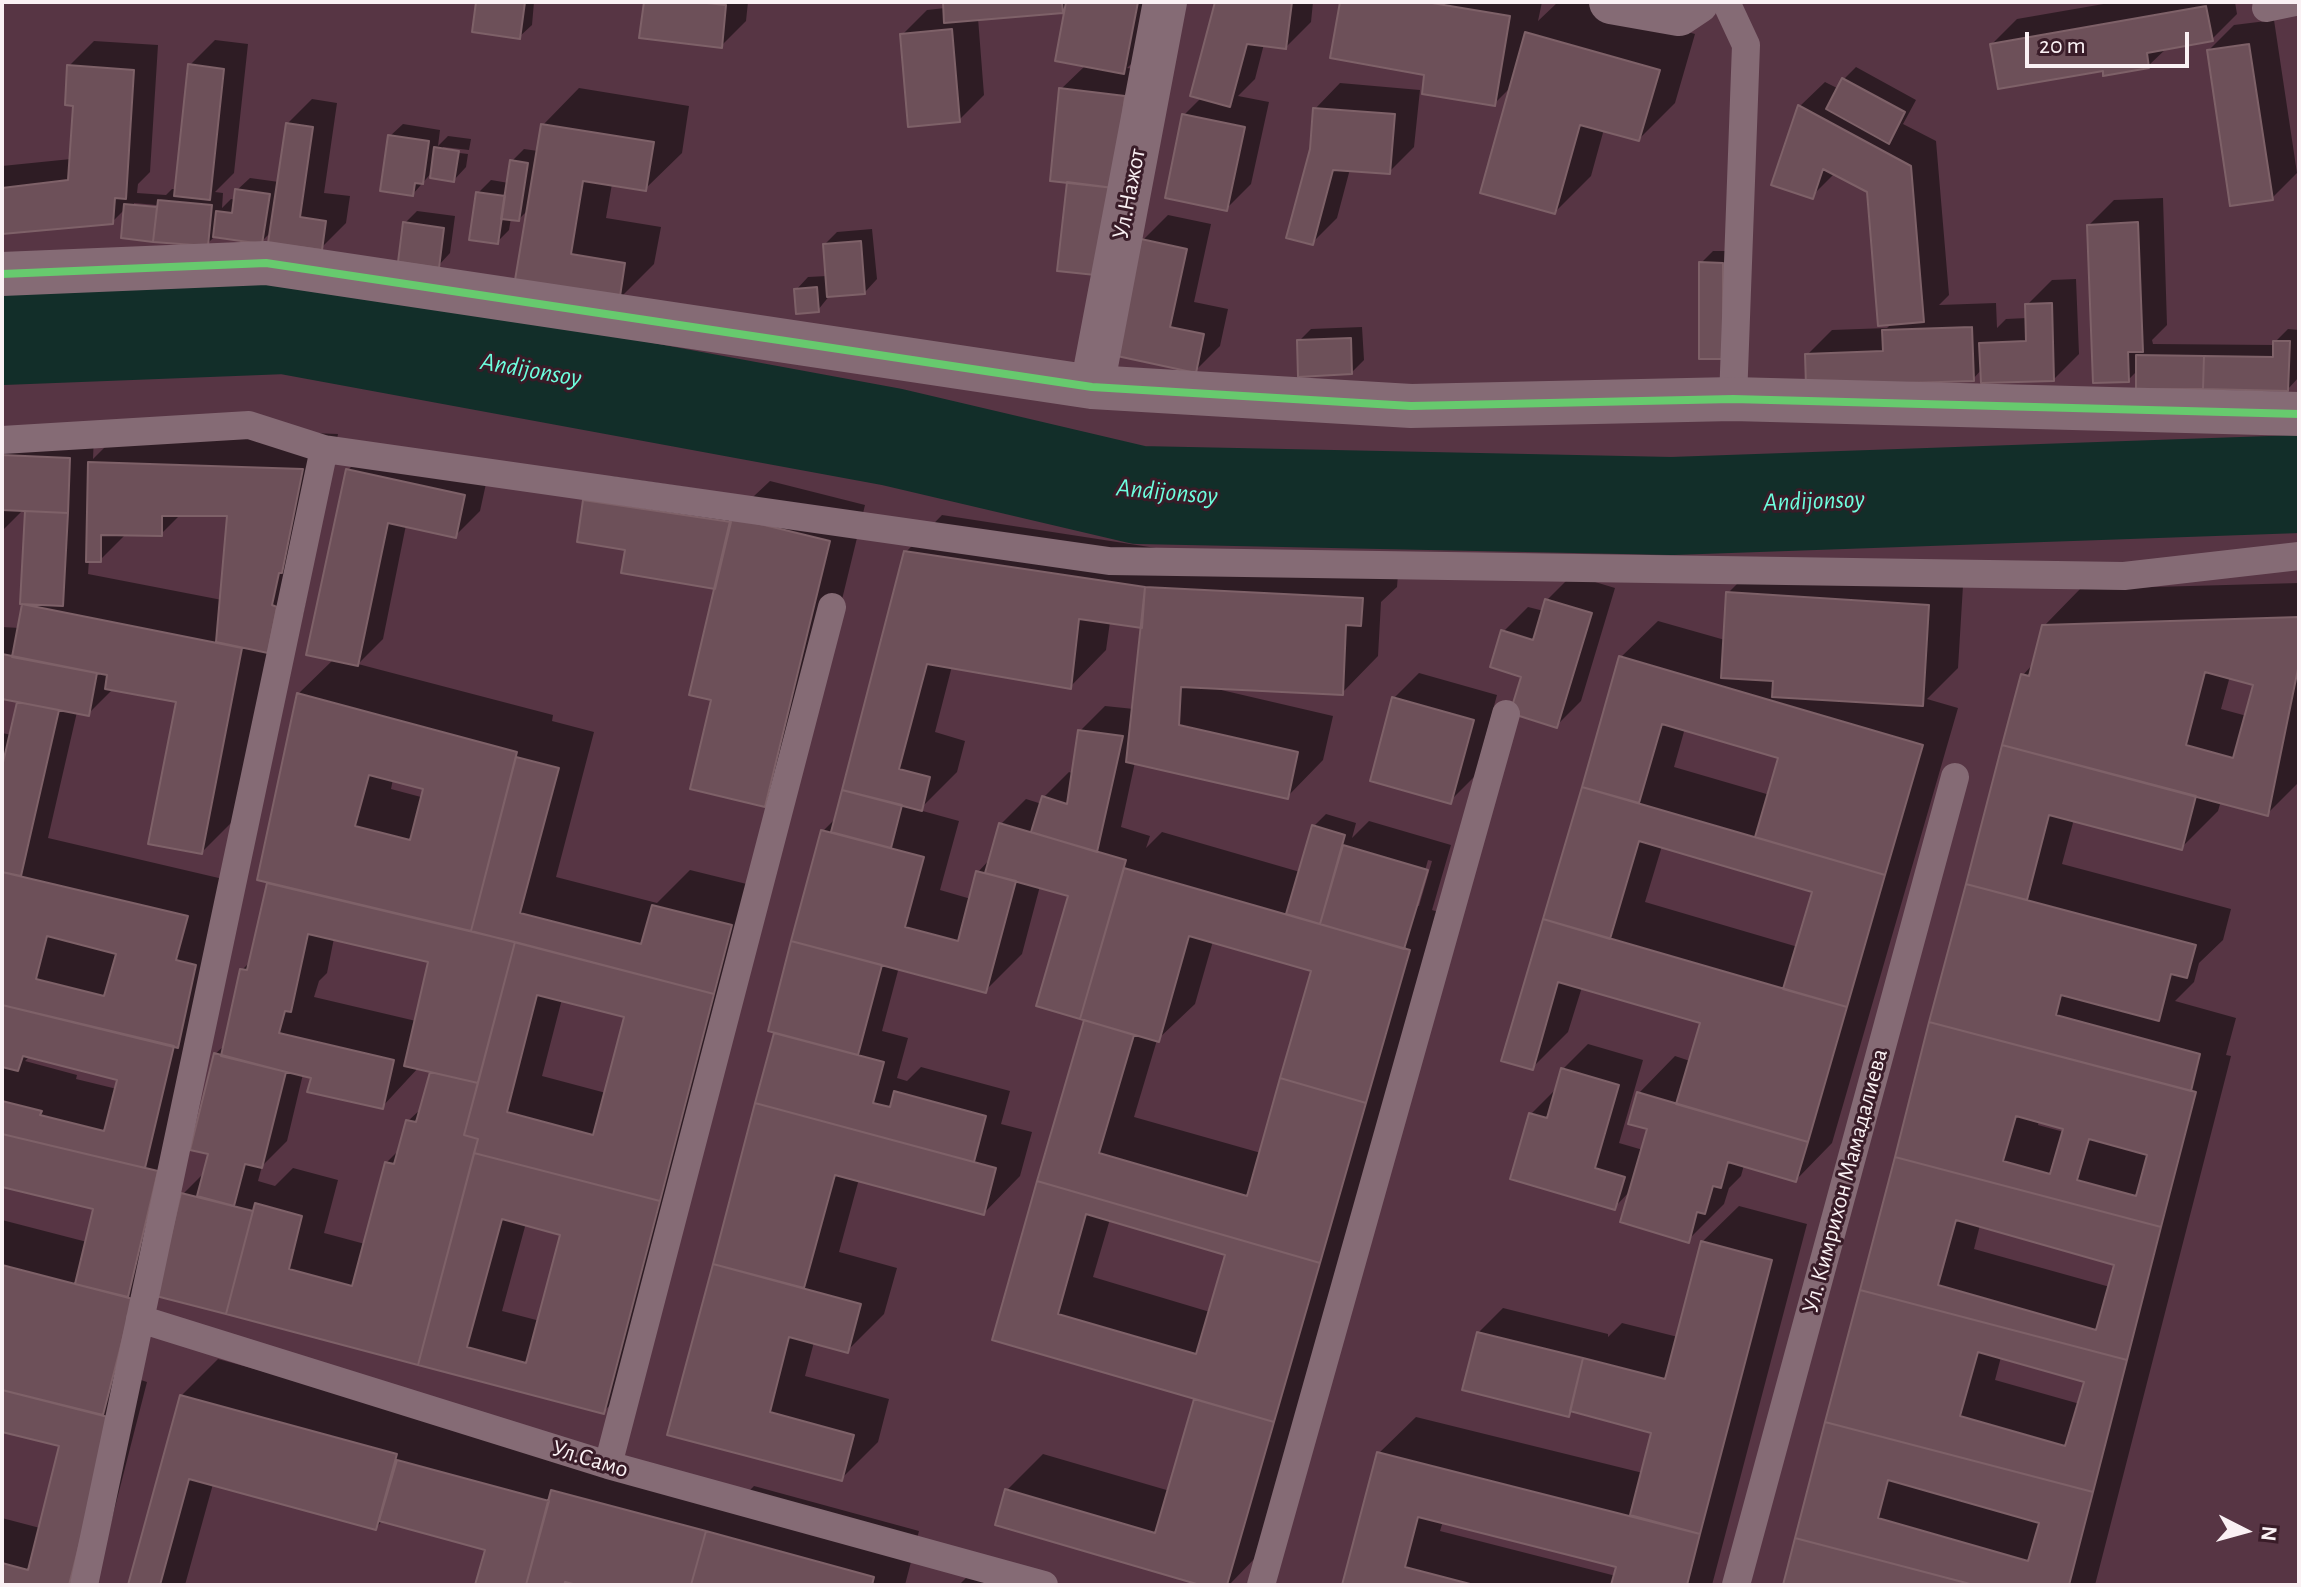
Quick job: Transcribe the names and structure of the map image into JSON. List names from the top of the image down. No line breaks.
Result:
{"streets":{"street":["Ул.Нажот"],"lane":["Ул. Кимрихон Мамадалиева","Ул.Само"]},"water":["Andijonsoy"],"scale_bar":"20 m","north":"right"}
